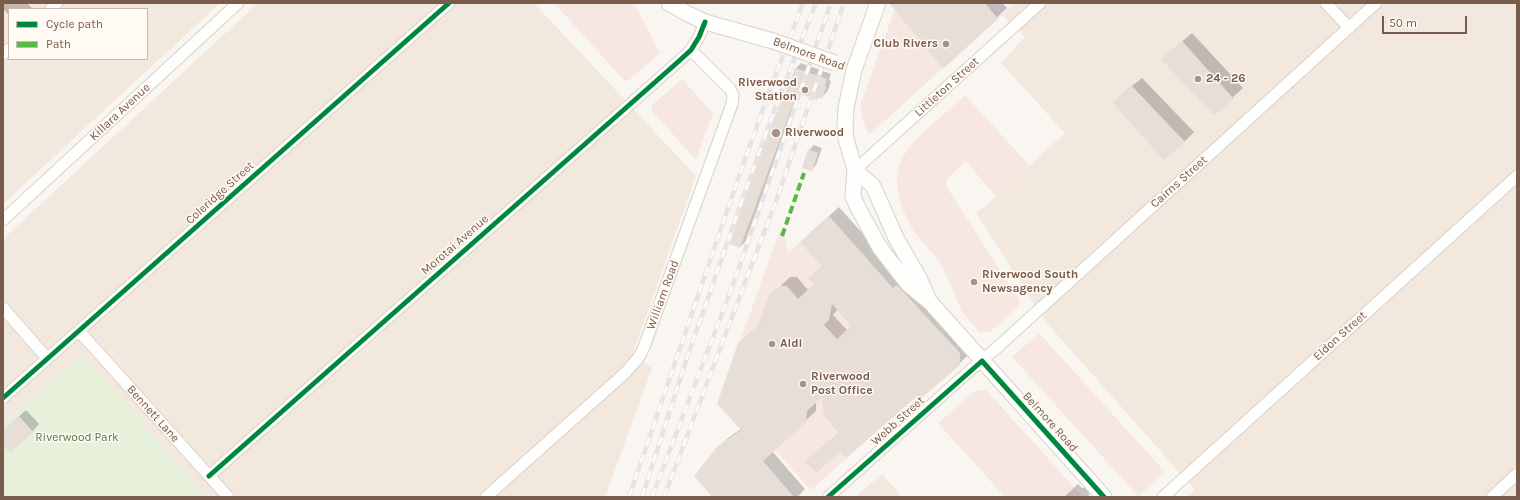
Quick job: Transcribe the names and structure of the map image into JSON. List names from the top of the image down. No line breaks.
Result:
{"streets":{"main road":["Belmore Road"],"street":["Littleton Street","Killara Avenue","Cairns Street","Coleridge Street","Morotai Avenue","William Road","Eldon Street","Bennett Lane","Webb Street"]},"crossings":[["Belmore Road","Littleton Street"],["Belmore Road","Cairns Street"],["Belmore Road","Morotai Avenue"],["Belmore Road","Webb Street"],["Cairns Street","Webb Street"],["Coleridge Street","Bennett Lane"],["Morotai Avenue","William Road"],["Morotai Avenue","Bennett Lane"]],"parks":["Riverwood Park"],"places":["Club Rivers","24 - 26","Riverwood Station","Riverwood","Riverwood South Newsagency","Aldi","Riverwood Post Office"],"legend":["Cycle path","Path"],"scale_bar":"50 m"}
